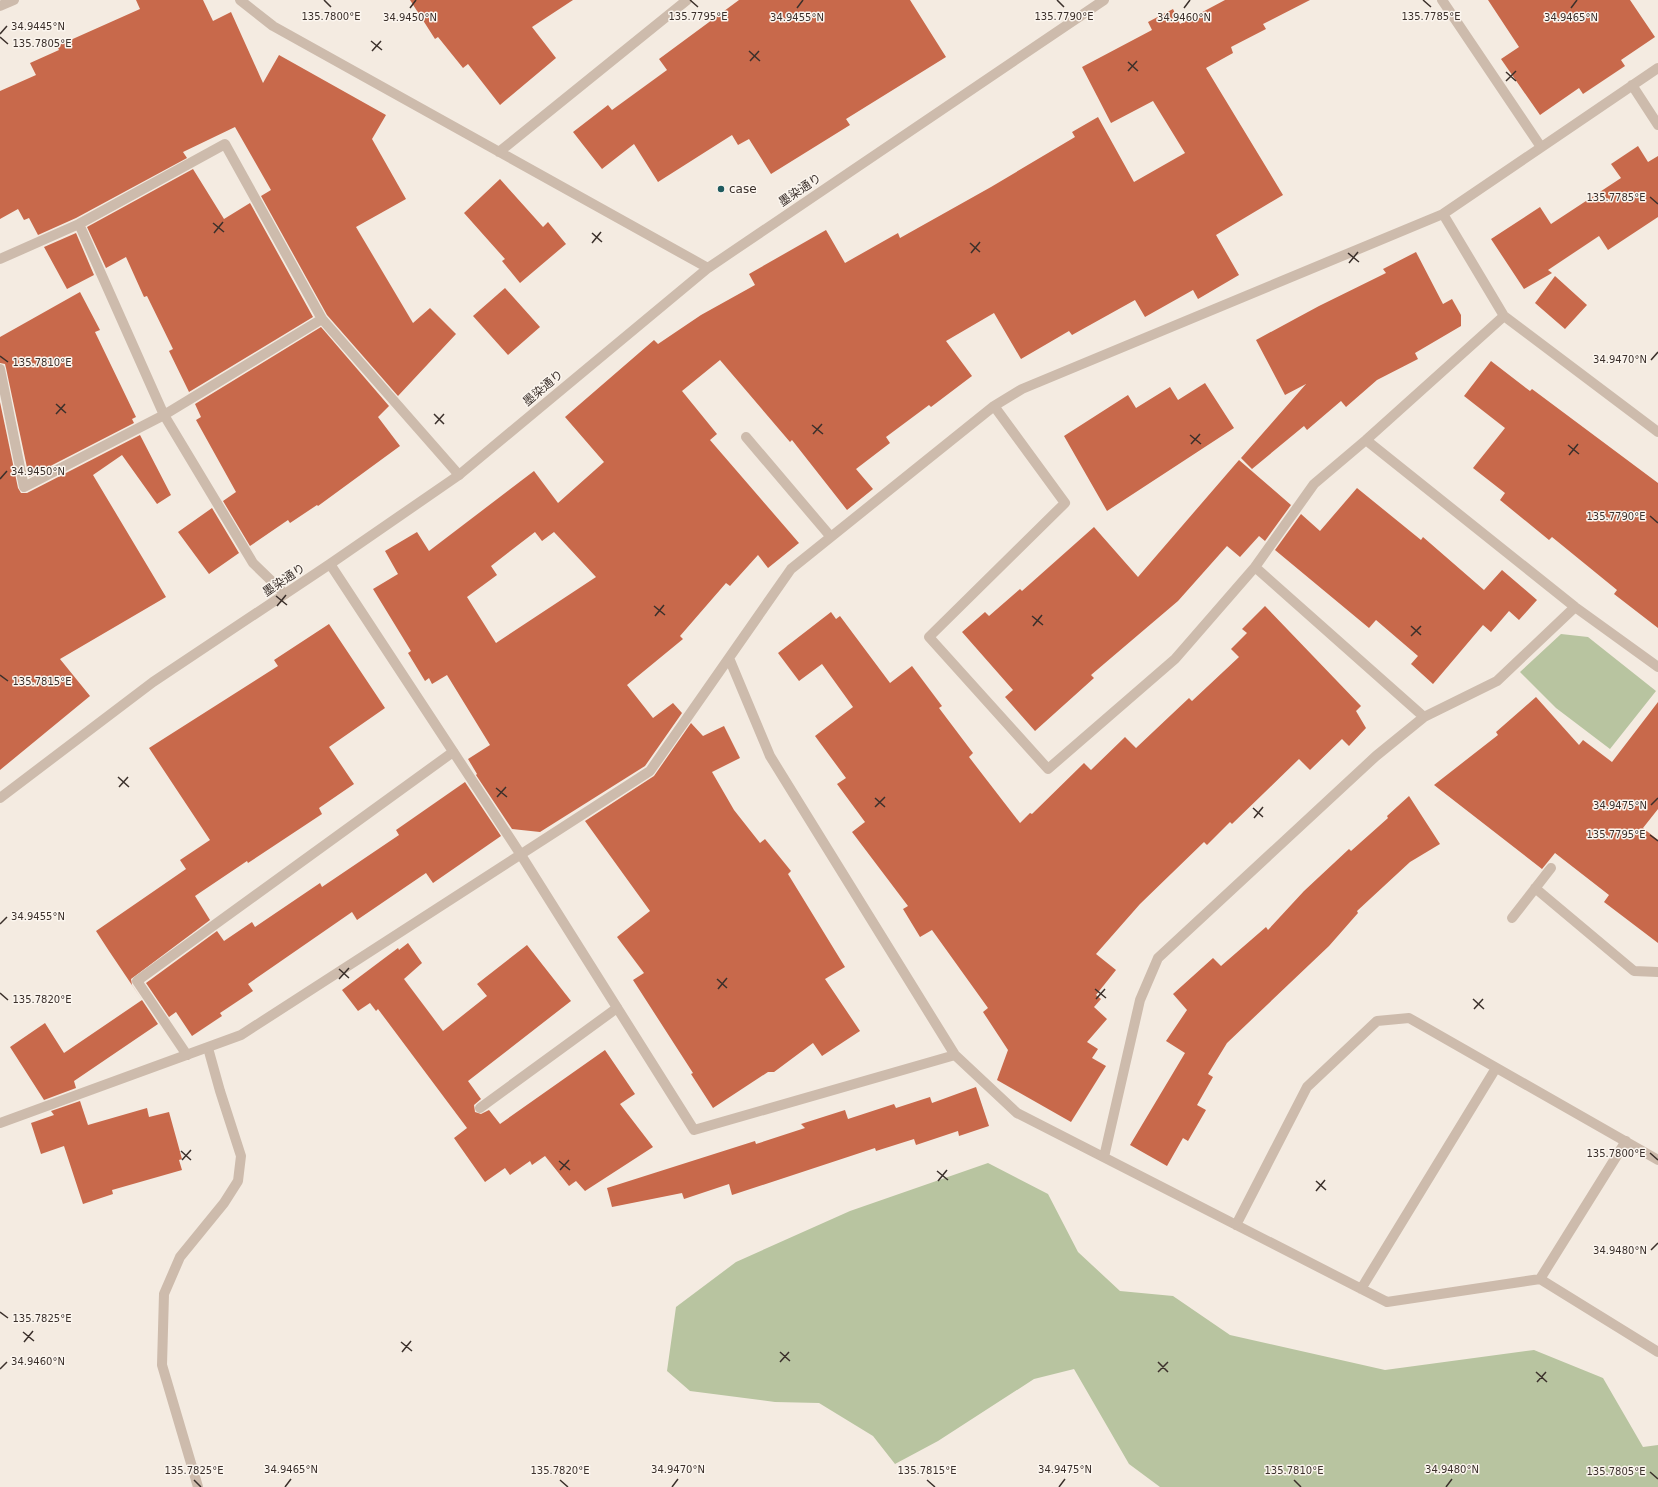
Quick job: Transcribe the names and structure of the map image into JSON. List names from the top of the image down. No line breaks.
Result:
{"streets":{"street":["墨染通り"]},"places":["case"],"coordinates":["135.7800°E","135.7795°E","135.7790°E","135.7785°E","34.9450°N","34.9455°N","34.9460°N","34.9465°N","34.9445°N","135.7805°E","34.9470°N","135.7810°E","135.7815°E","34.9475°N","135.7820°E","34.9480°N","135.7825°E"]}
